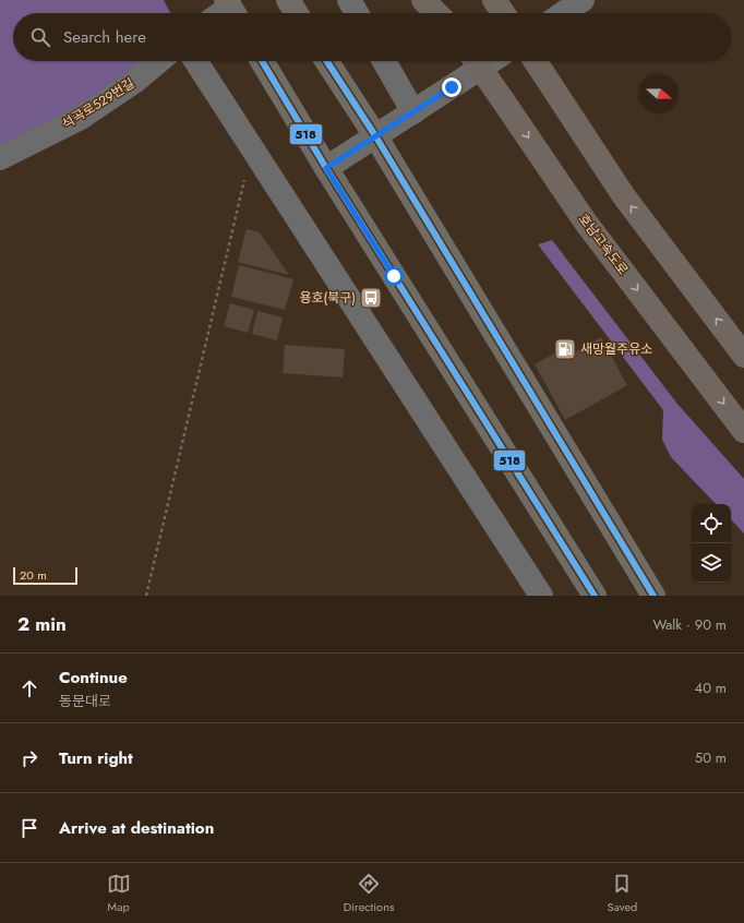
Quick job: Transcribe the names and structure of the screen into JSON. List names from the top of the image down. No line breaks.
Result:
{"streets":{"highway":["호남고속도로"],"street":["석곡로529번길"]},"places":{"bus stop":["용호(북구)"],"fuel station":["새망월주유소"]},"lines":["transit line 518"],"scale_bar":"20 m","north":"right","page":{"search":"Search here","scale":"20 m","heading":["2 min","Walk · 90 m"],"list":[["Continue","동문대로","40 m"],["Turn right","50 m"],"Arrive at destination"],"nav":["Map","Directions","Saved"]}}
